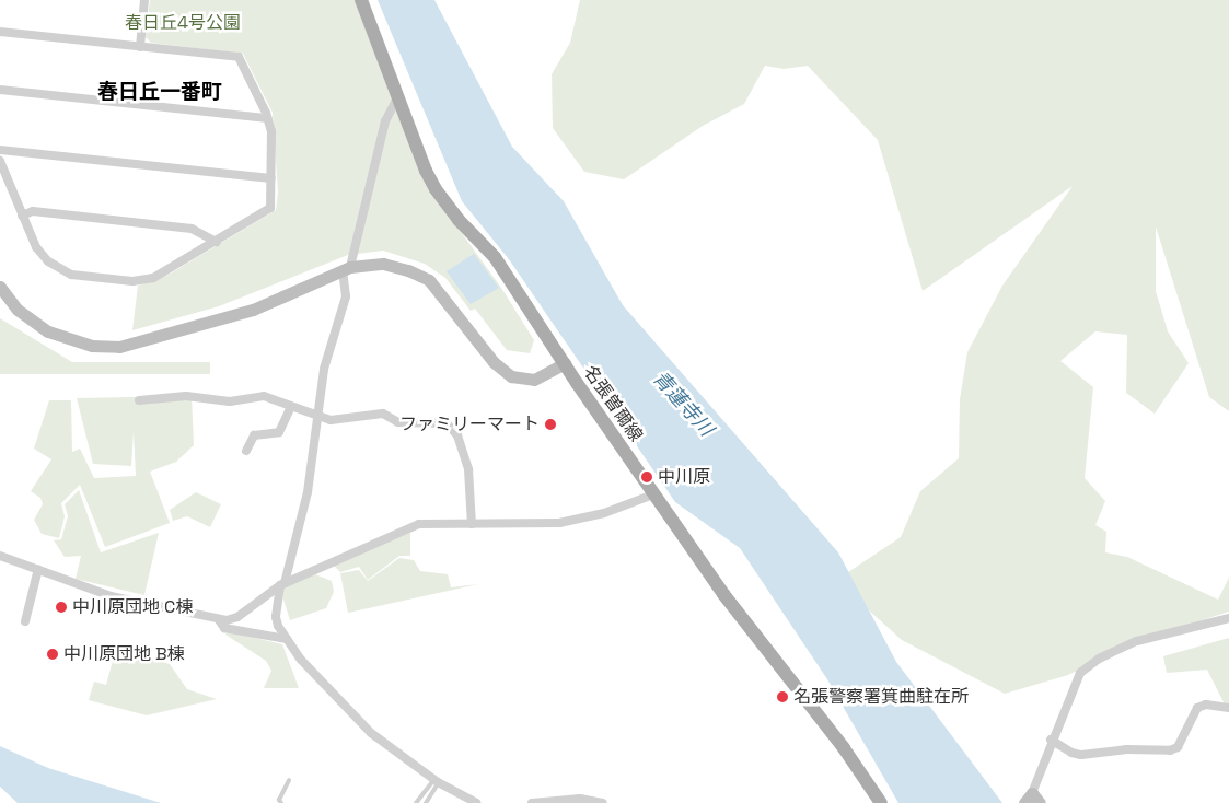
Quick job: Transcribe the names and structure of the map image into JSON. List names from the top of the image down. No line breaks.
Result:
{"streets":{"main road":["名張曽爾線"]},"districts":["春日丘一番町"],"water":["青蓮寺川"],"parks":["春日丘4号公園"],"places":["ファミリーマート","中川原","中川原団地 C棟","中川原団地 B棟","名張警察署箕曲駐在所"]}
